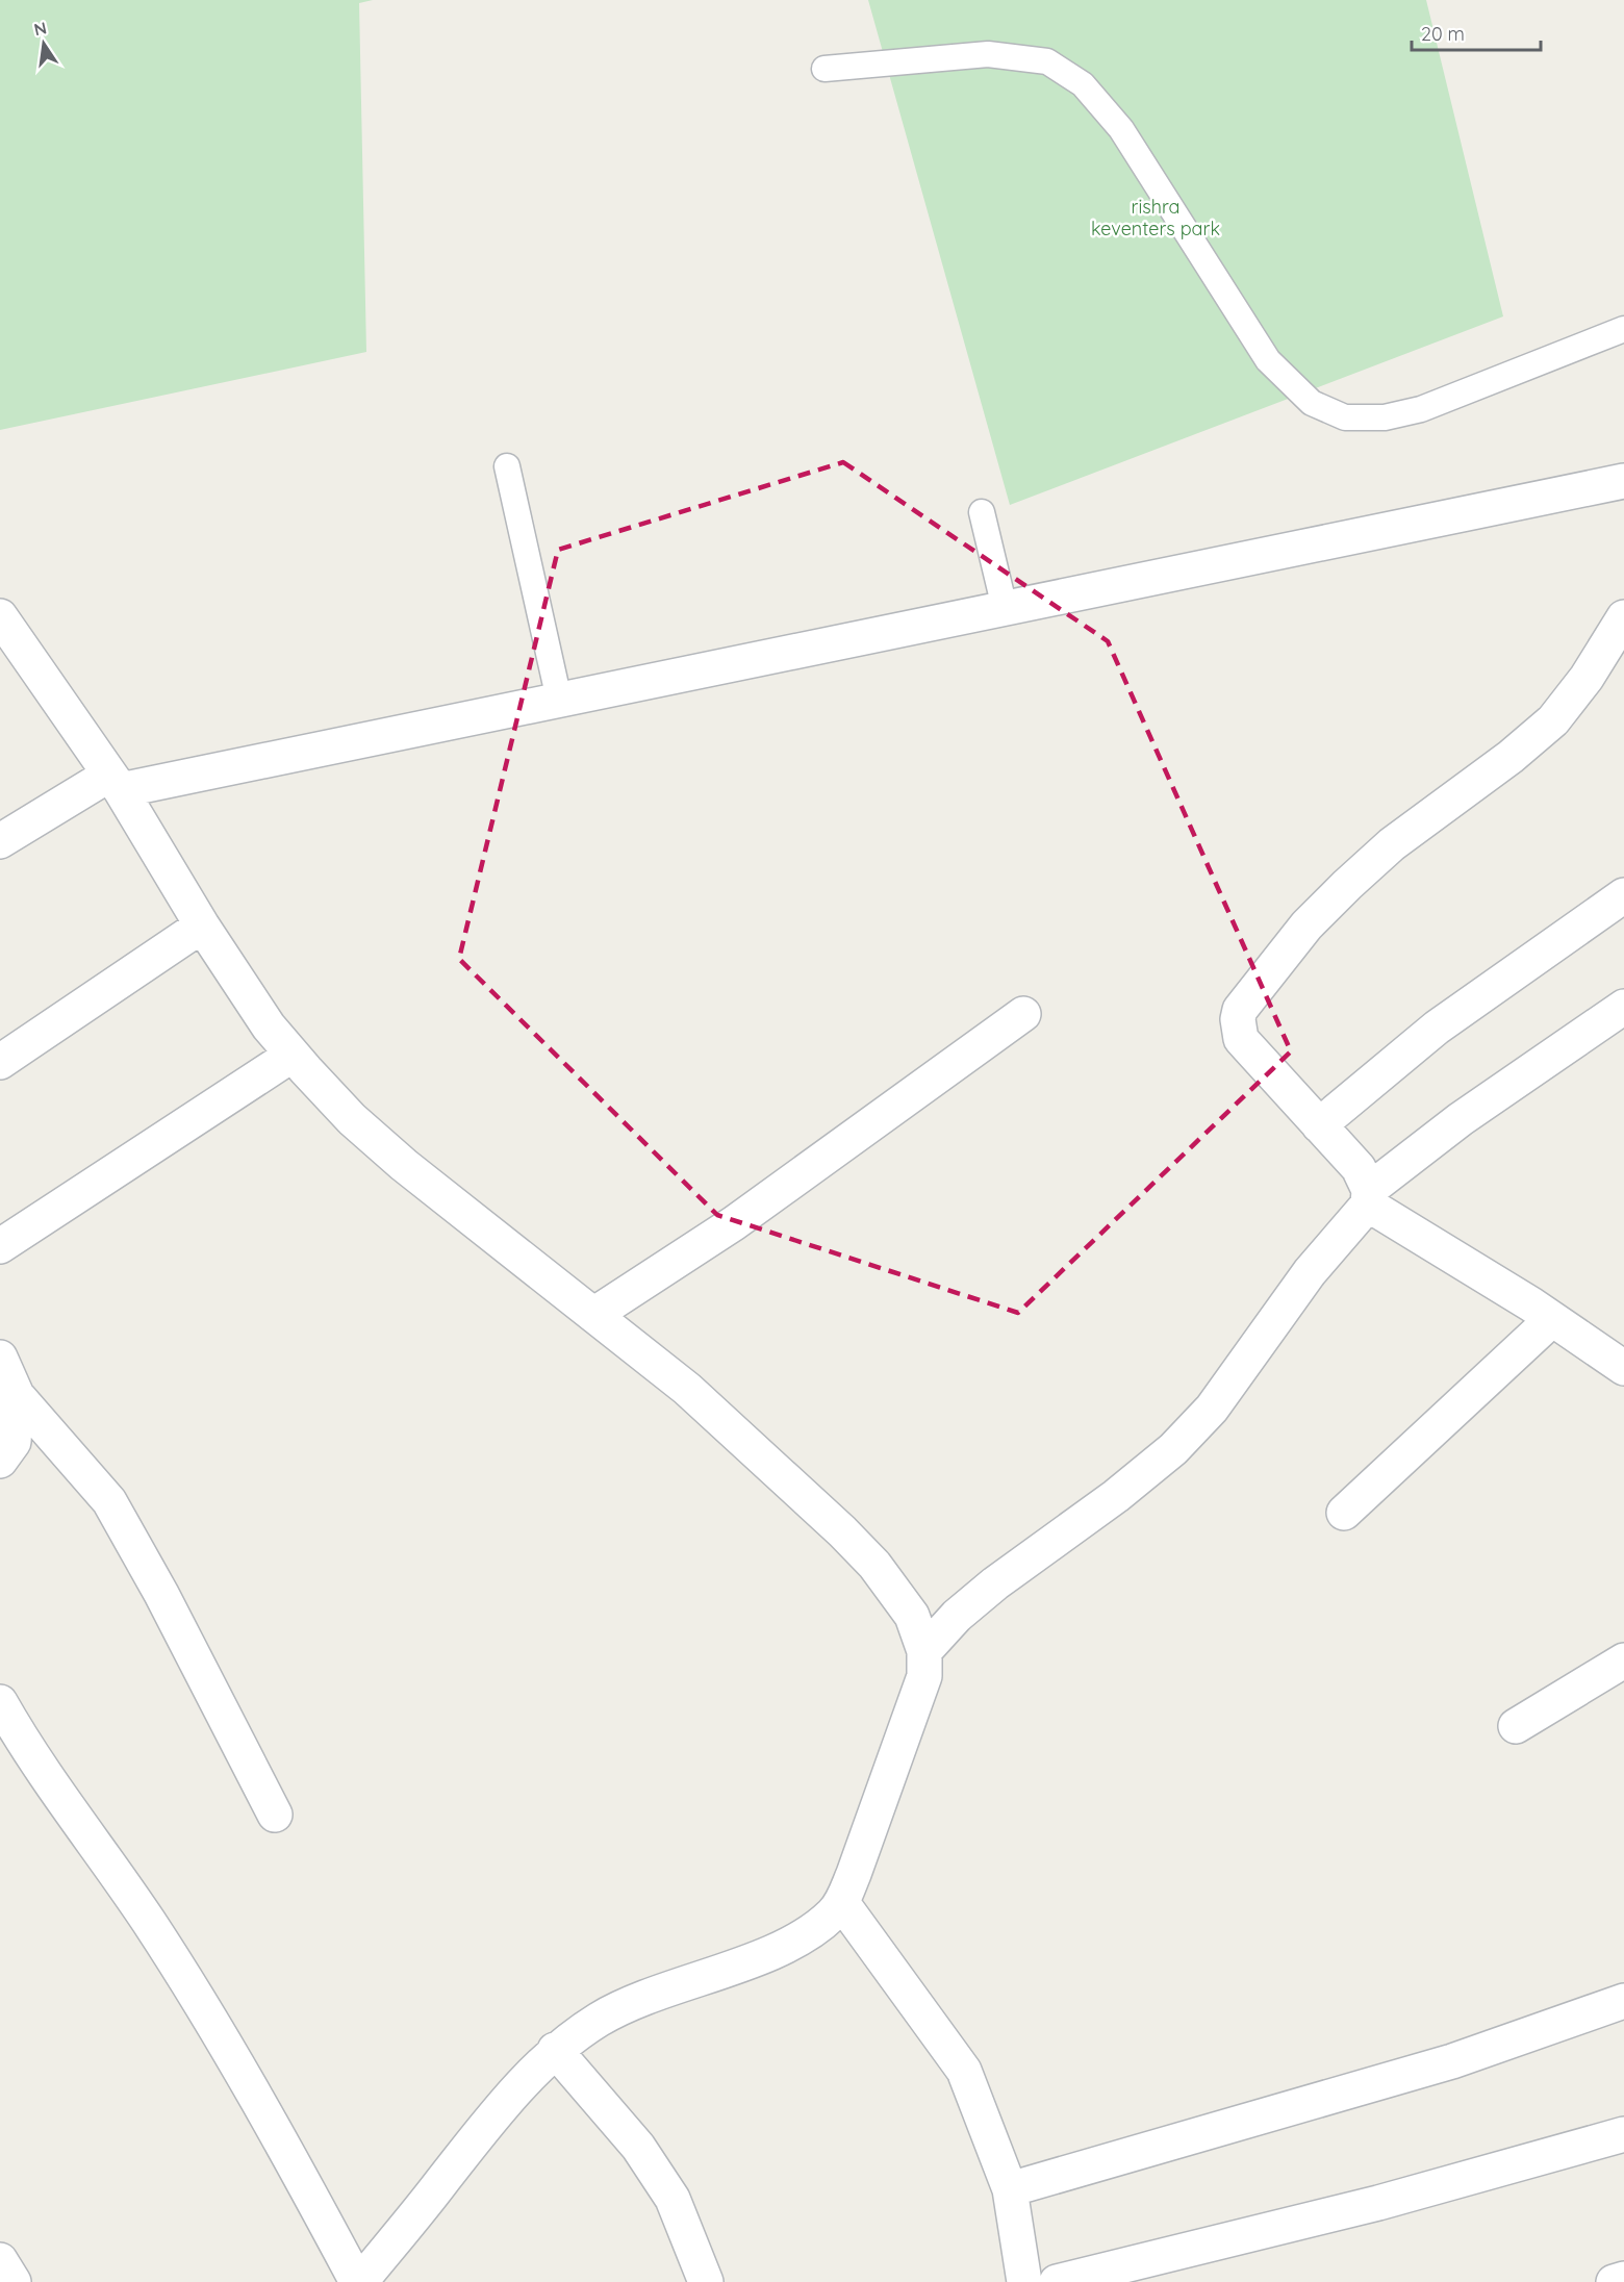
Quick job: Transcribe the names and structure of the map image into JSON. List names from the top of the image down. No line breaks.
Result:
{"parks":["rishra keventers park"],"scale_bar":"20 m","north":"top"}
